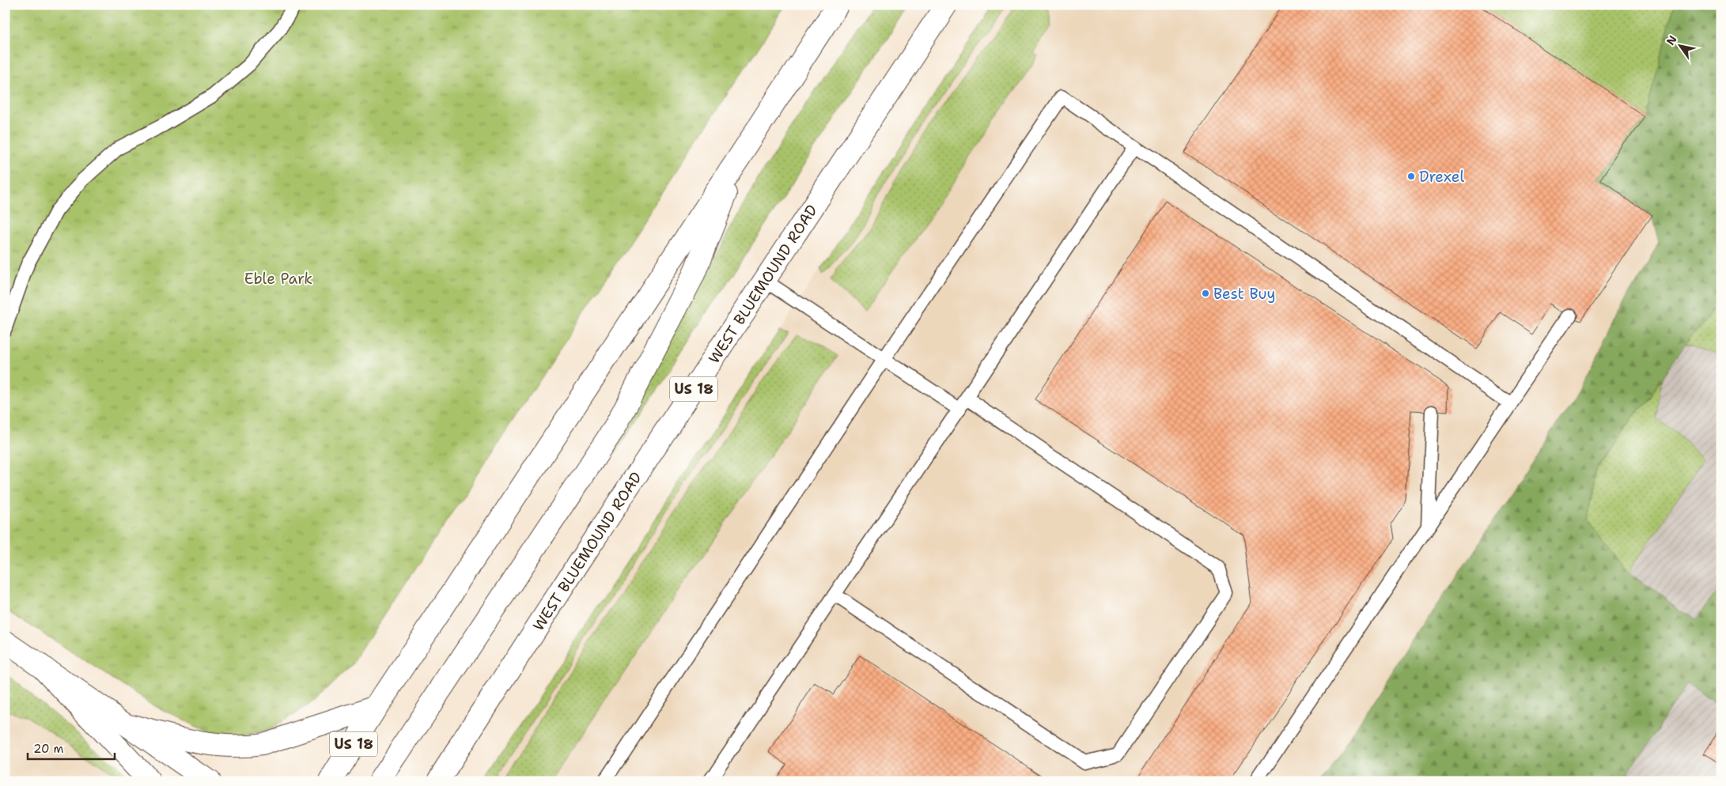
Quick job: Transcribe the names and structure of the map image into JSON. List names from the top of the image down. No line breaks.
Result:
{"streets":{"main road":["WEST BLUEMOUND ROAD","US 18"]},"parks":["Eble Park"],"places":["Drexel","Best Buy"],"scale_bar":"20 m","north":"top left"}
